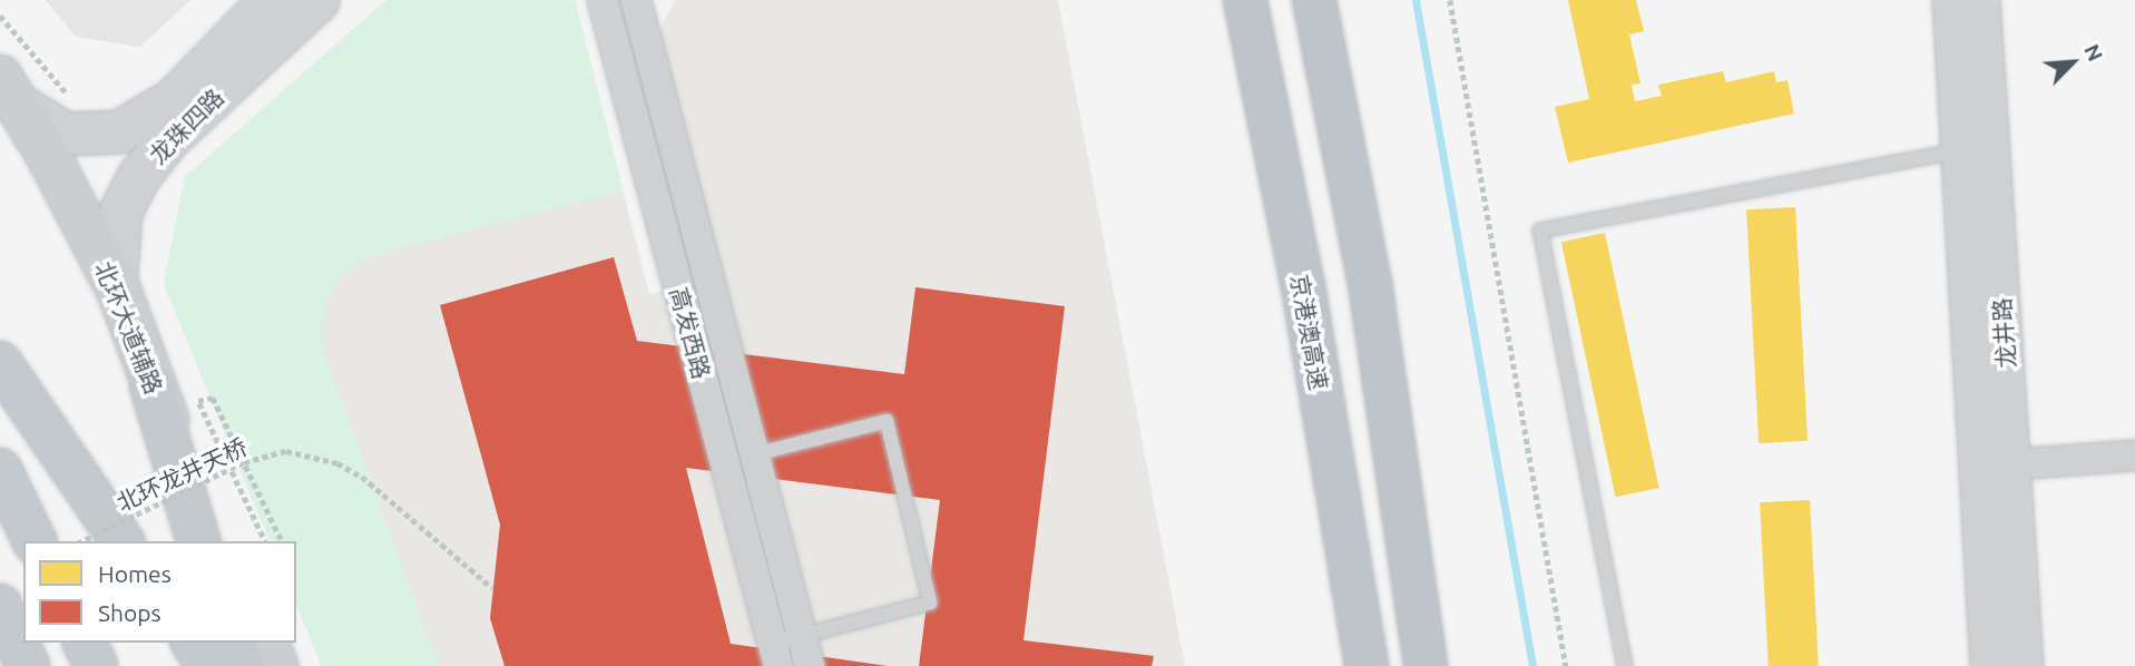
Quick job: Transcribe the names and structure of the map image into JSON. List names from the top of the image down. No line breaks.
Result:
{"streets":{"highway":["京港澳高速"],"main road":["龙珠四路","北环大道辅路"],"street":["高发西路","龙井路"],"path":["北环龙井天桥"]},"crossings":[["龙珠四路","北环大道辅路"]],"legend":["Homes","Shops"],"north":"top right"}
